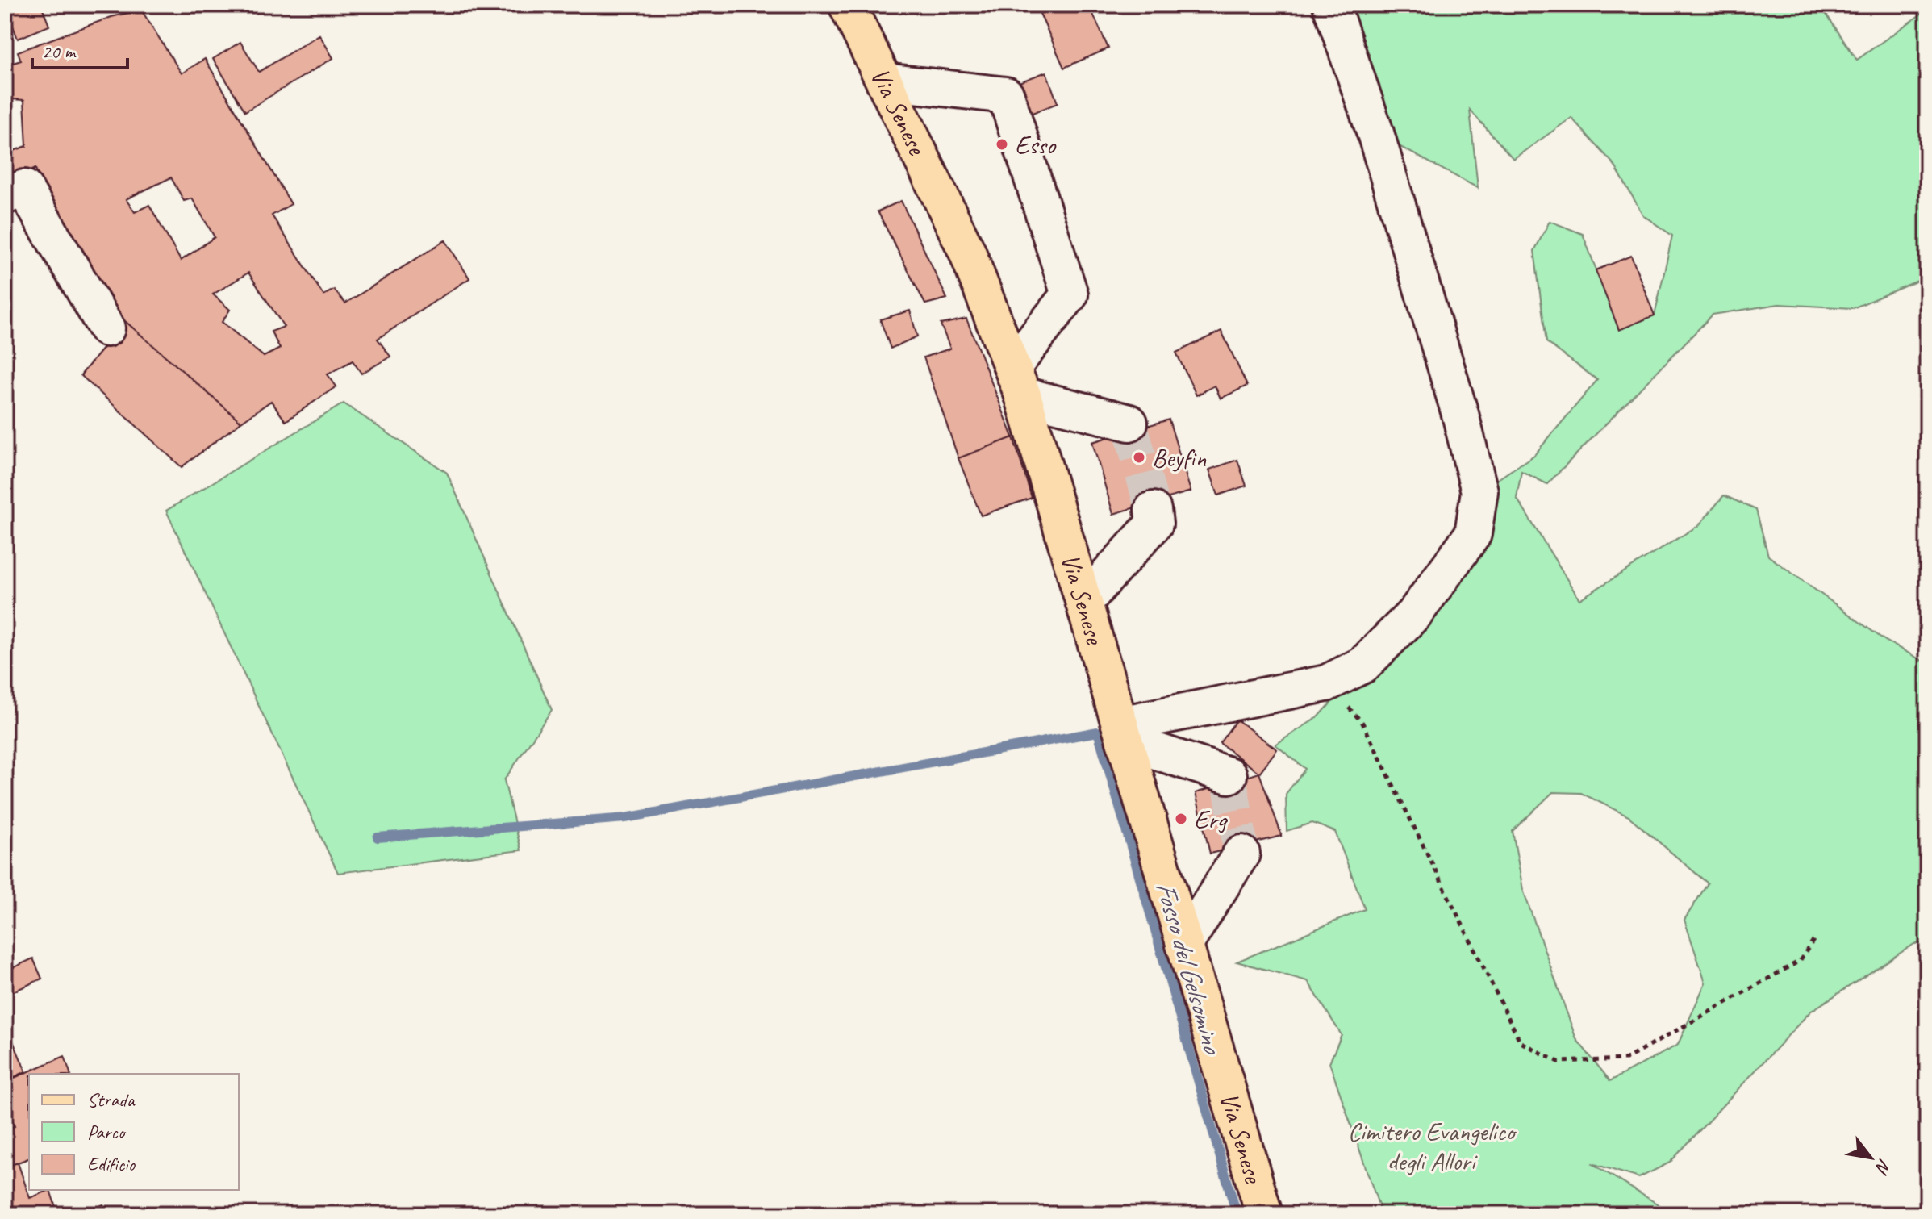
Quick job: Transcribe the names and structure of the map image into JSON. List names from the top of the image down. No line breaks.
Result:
{"streets":{"main road":["Via Senese"]},"water":["Fosso del Gelsomino"],"parks":["Cimitero Evangelico degli Allori"],"places":["Esso","Beyfin","Erg"],"legend":["Strada","Parco","Edificio"],"scale_bar":"20 m","north":"bottom right"}
